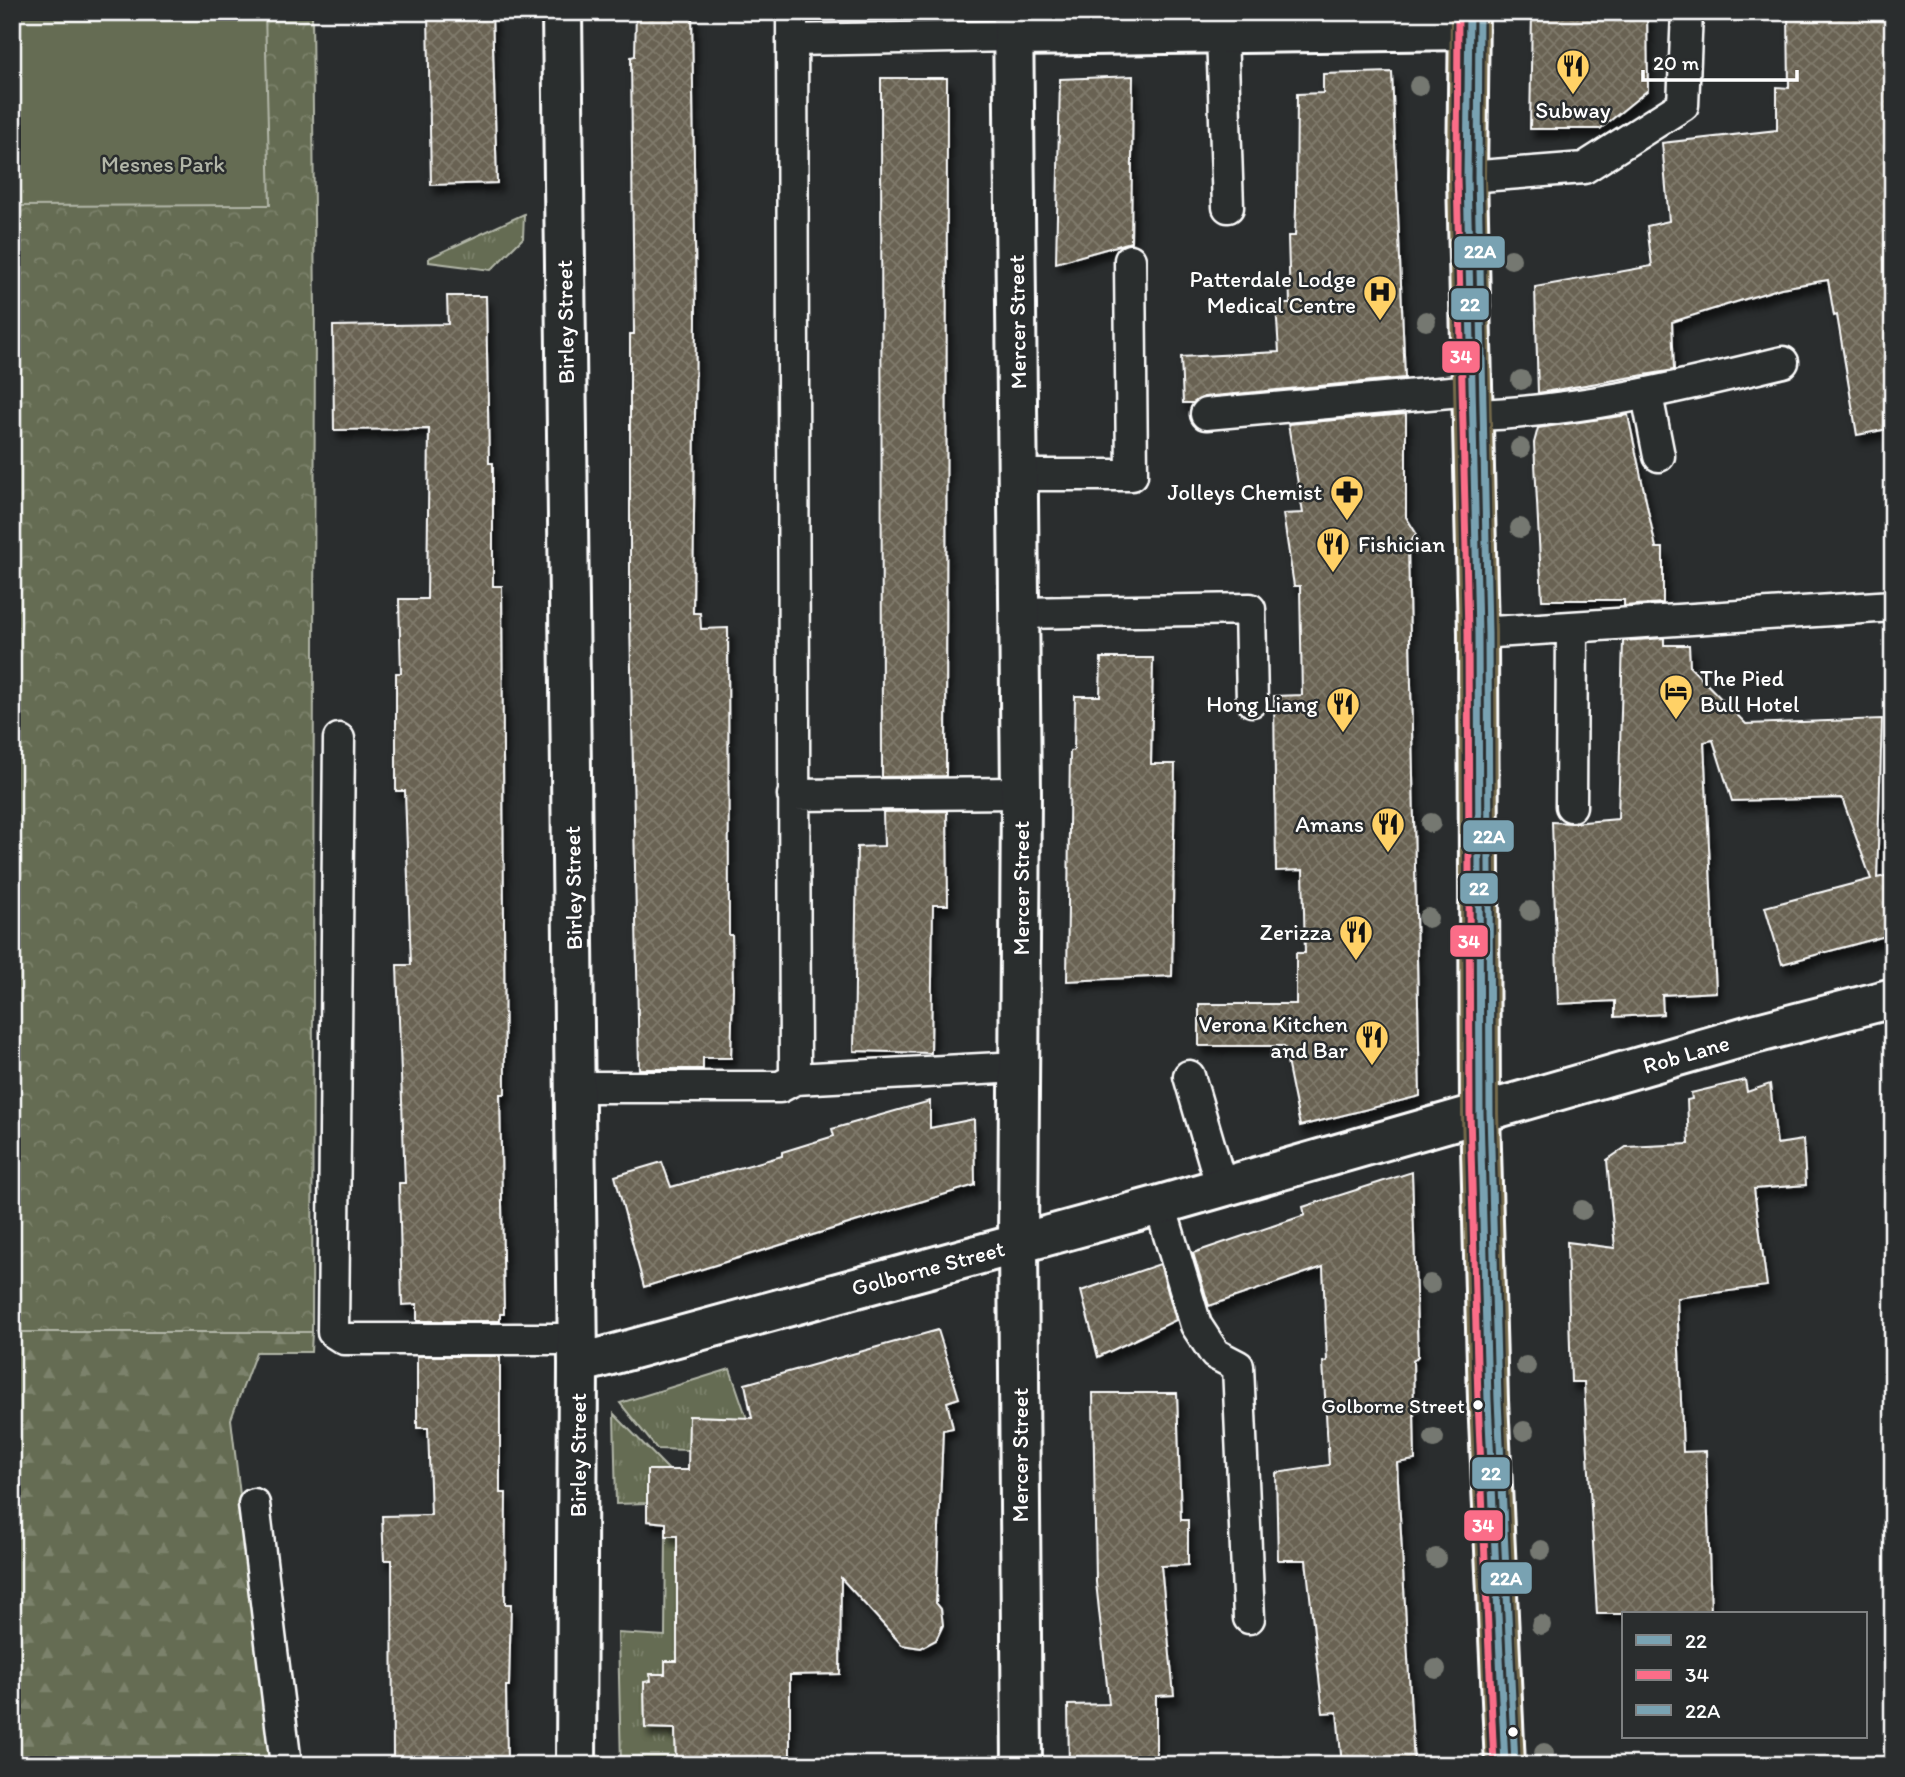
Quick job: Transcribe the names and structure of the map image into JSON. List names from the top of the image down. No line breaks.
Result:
{"streets":{"street":["Birley Street","Mercer Street","Rob Lane","Golborne Street"]},"crossings":[["Birley Street","Golborne Street"],["Mercer Street","Golborne Street"],["Rob Lane","Golborne Street"]],"parks":["Mesnes Park"],"places":{"restaurant":["Subway","Fishician","Hong Liang","Amans","Zerizza","Verona Kitchen and Bar"],"hospital":["Patterdale Lodge Medical Centre"],"pharmacy":["Jolleys Chemist"],"hotel":["The Pied Bull Hotel"],"other":["Golborne Street"]},"lines":["transit line 22","transit line 34","transit line 22A"],"legend":["22","34","22A"],"scale_bar":"20 m"}
